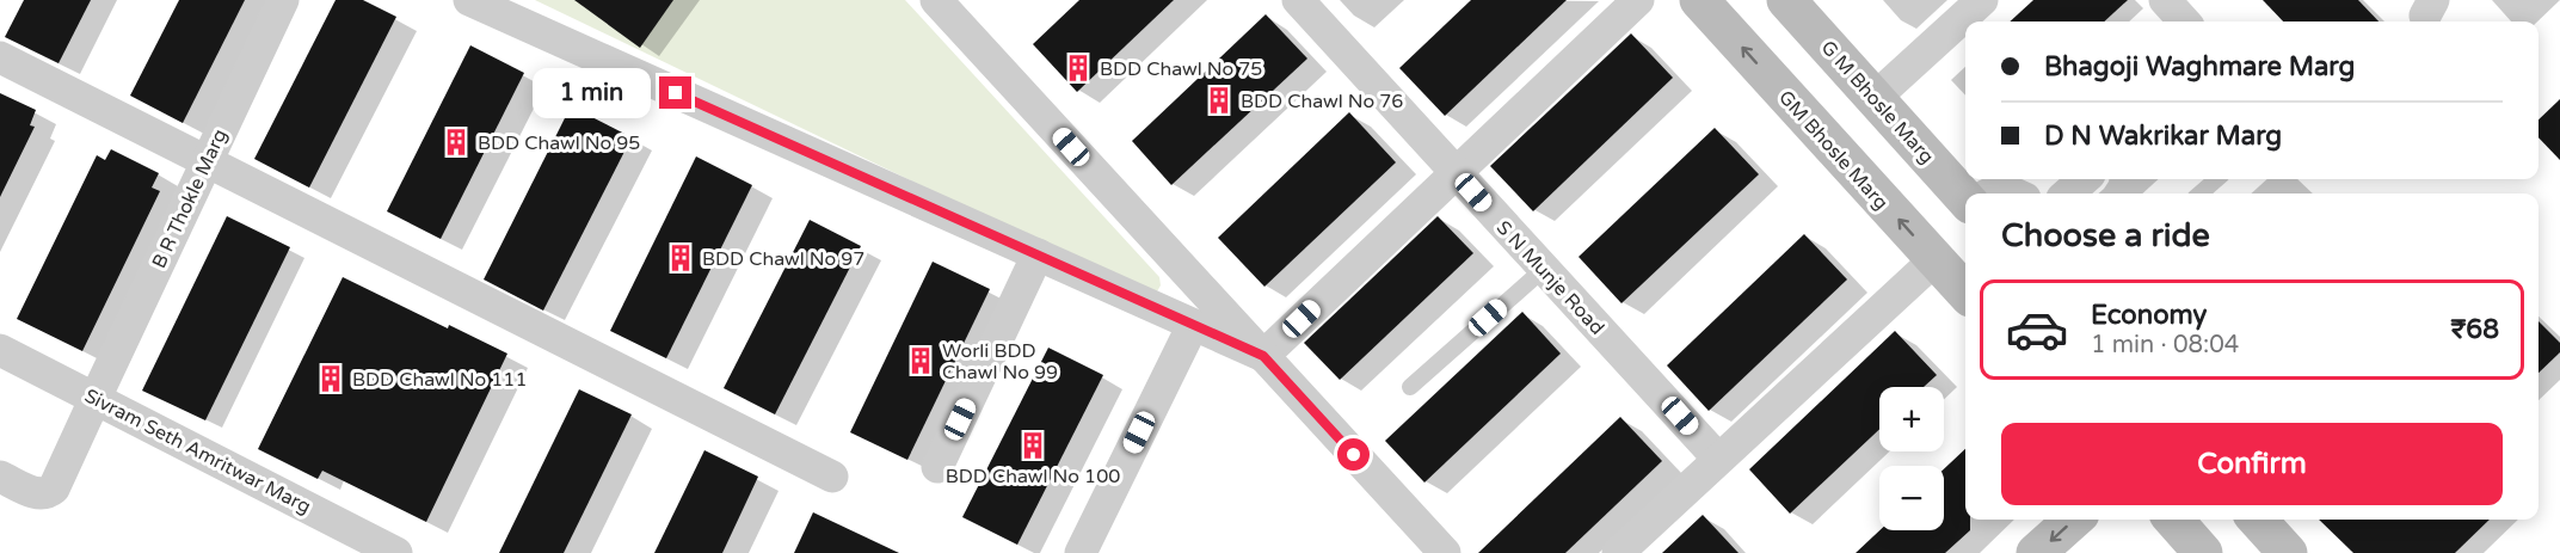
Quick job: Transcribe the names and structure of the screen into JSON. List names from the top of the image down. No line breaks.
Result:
{"streets":{"main road":["G M Bhosle Marg","GM Bhosle Marg"],"street":["B R Thokle Marg","S N Munje Road","Sivram Seth Amritwar Marg"]},"crossings":[["B R Thokle Marg","Sivram Seth Amritwar Marg"]],"one_way":["GM Bhosle Marg"],"places":{"building":["BDD Chawl No 75","BDD Chawl No 76","BDD Chawl No 95","BDD Chawl No 97","Worli BDD Chawl No 99","BDD Chawl No 111","BDD Chawl No 100"]},"page":{"banner":["Bhagoji Waghmare Marg","D N Wakrikar Marg"],"bubble":"1 min","heading":"Choose a ride","list":[{"name":"Economy","note":"1 min · 08:04","value":"₹68"}],"map_buttons":["+","−"],"buttons":"Confirm"}}
